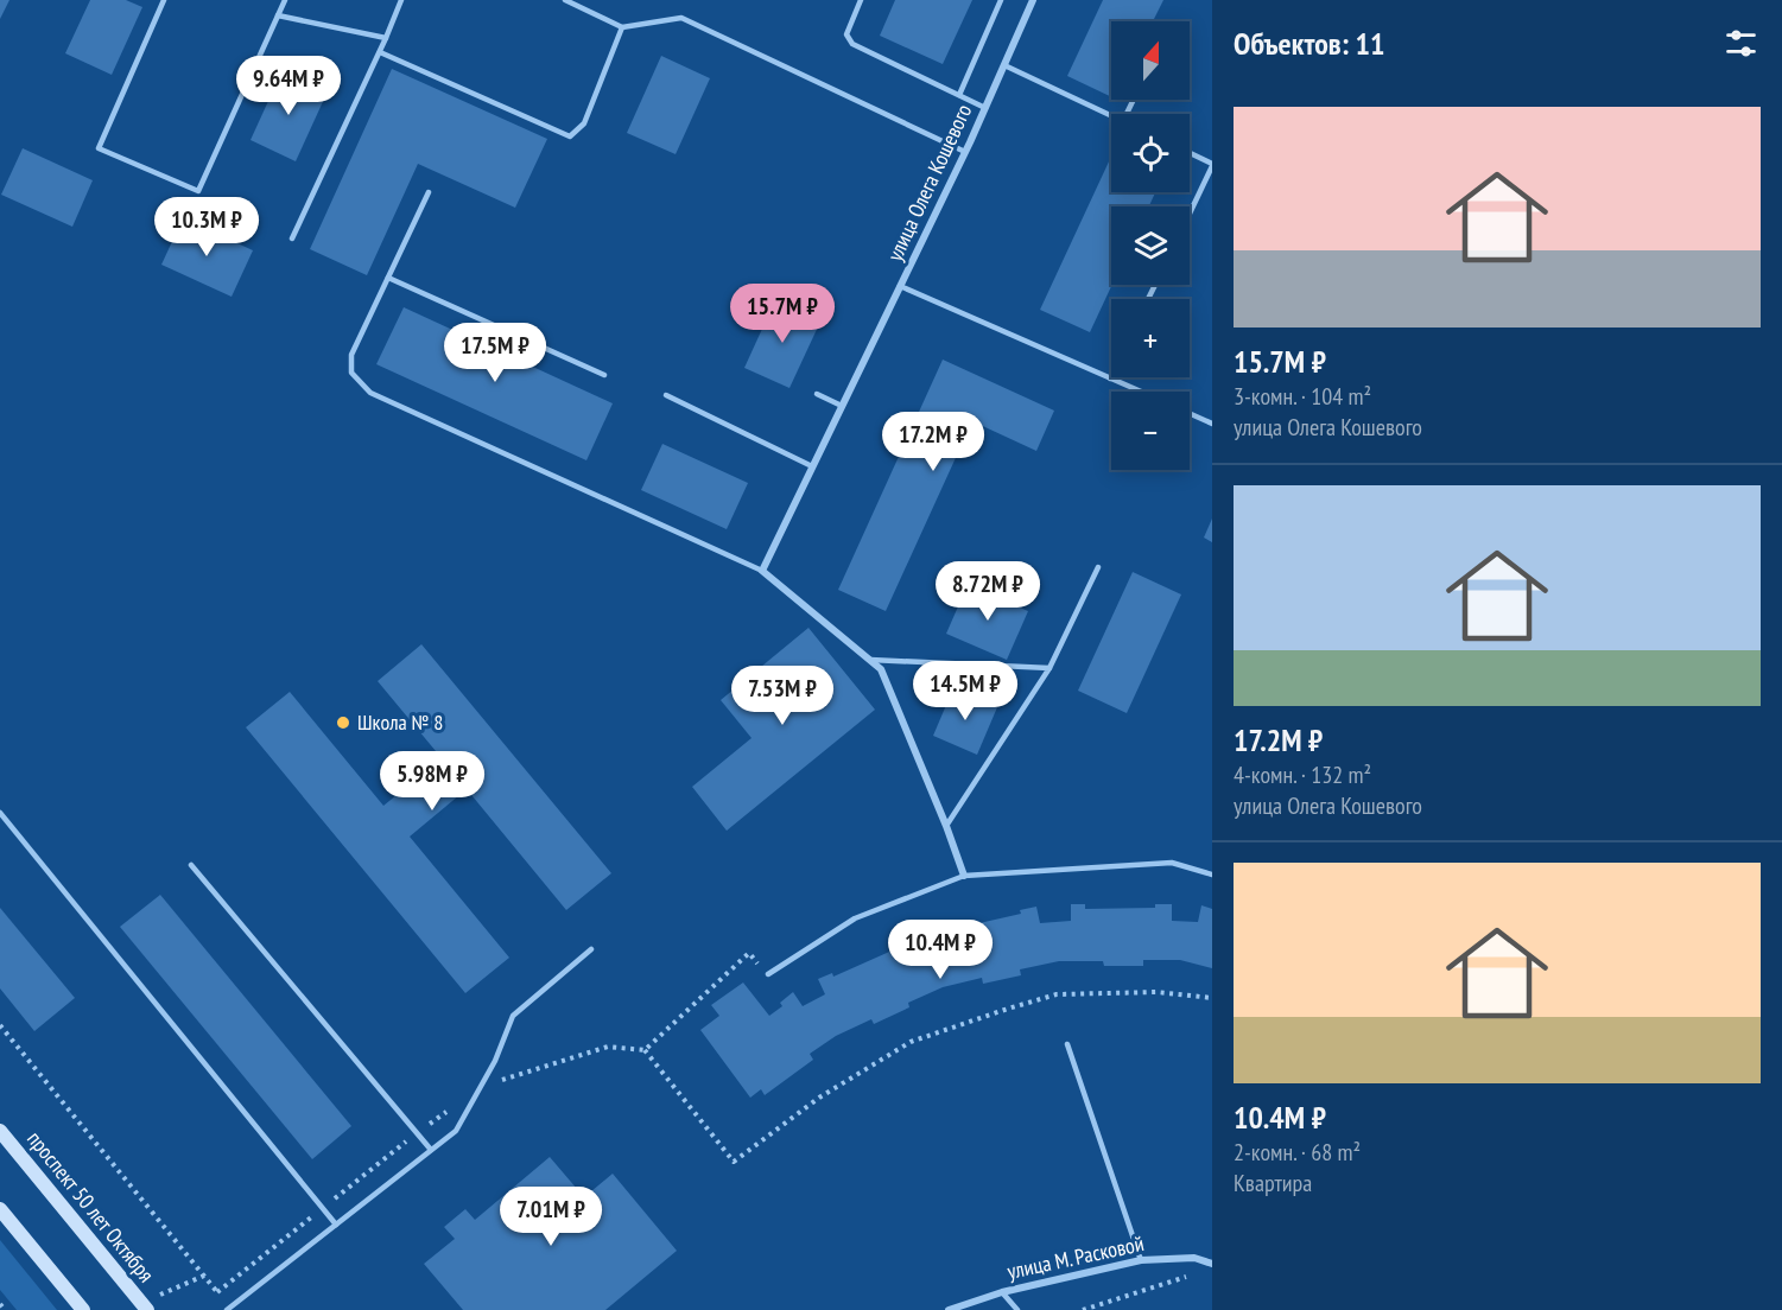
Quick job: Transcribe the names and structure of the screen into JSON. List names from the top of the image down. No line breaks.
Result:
{"streets":{"main road":["проспект 50 лет Октября"],"street":["улица Олега Кошевого","улица М. Расковой"]},"places":["Школа № 8"],"north":"top","page":{"heading":"Объектов: 11","map_buttons":["+","−"],"price":["9.64M ₽","10.3M ₽","15.7M ₽","17.5M ₽","17.2M ₽","8.72M ₽","14.5M ₽","7.53M ₽","5.98M ₽","10.4M ₽","7.01M ₽"],"list":[{"name":"15.7M ₽","note":"3-комн. · 104 m² · улица Олега Кошевого"},{"name":"17.2M ₽","note":"4-комн. · 132 m² · улица Олега Кошевого"},{"name":"10.4M ₽","note":"2-комн. · 68 m² · Квартира"}]}}
